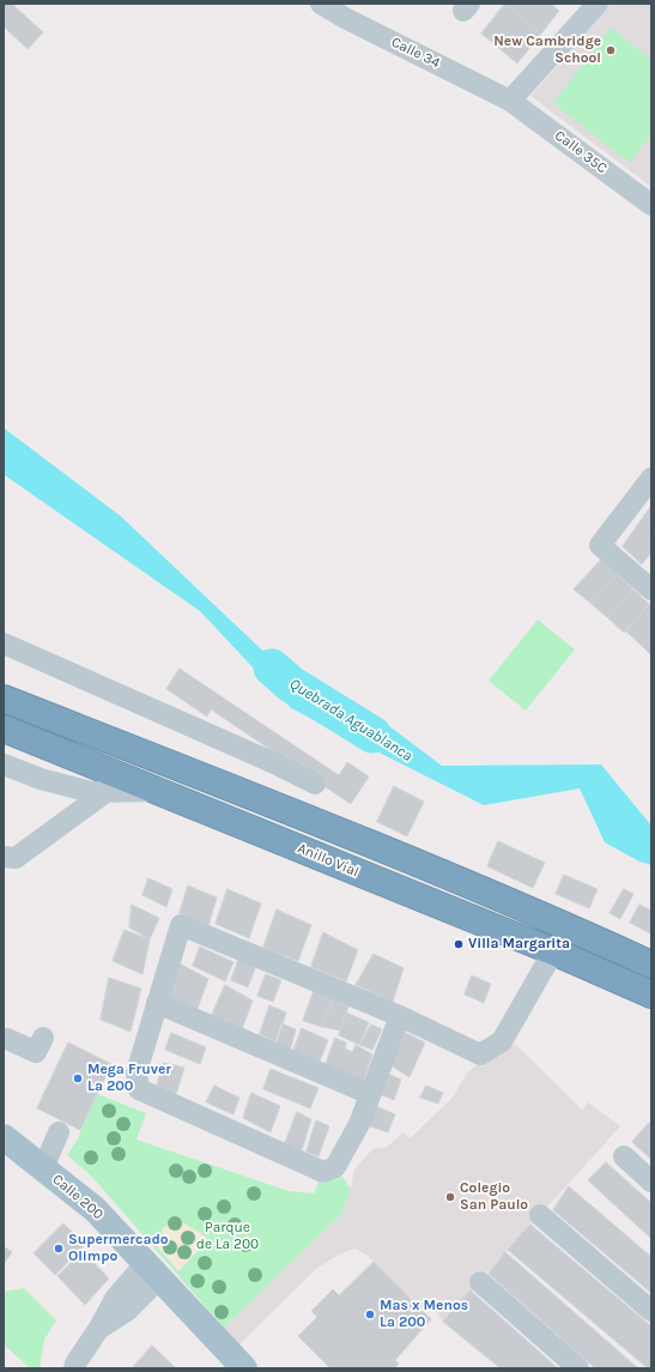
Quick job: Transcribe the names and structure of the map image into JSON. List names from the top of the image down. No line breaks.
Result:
{"streets":{"highway":["Anillo Víal"],"main road":["Calle 200"],"street":["Calle 34","Calle 35C"]},"crossings":[["Calle 34","Calle 35C"]],"water":["Quebrada Aguablanca"],"parks":["Parque de La 200"],"places":["New Cambridge School","Villa Margarita","Mega Fruver La 200","Colegio San Paulo","Supermercado Olimpo","Mas x Menos La 200"]}
